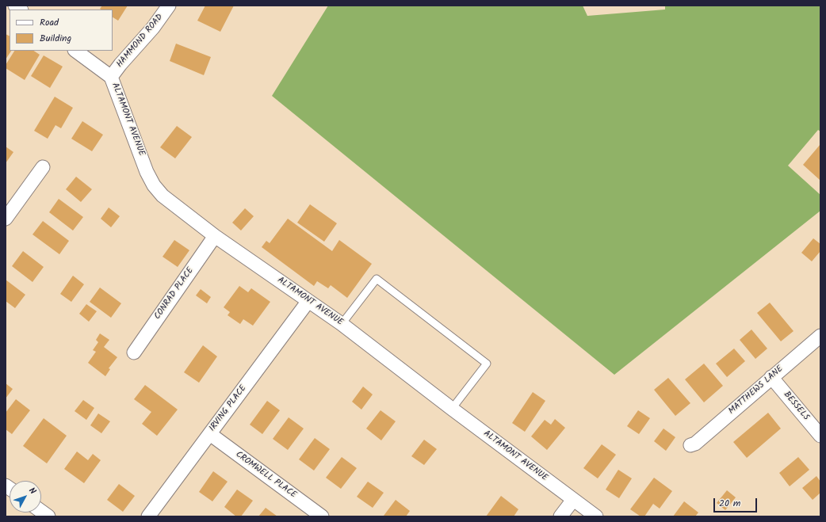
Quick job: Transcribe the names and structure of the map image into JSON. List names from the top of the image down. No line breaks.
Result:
{"streets":{"street":["HAMMOND ROAD","ALTAMONT AVENUE","CONRAD PLACE","MATTHEWS LANE","BESSELS","IRVING PLACE","CROMWELL PLACE"]},"crossings":[["HAMMOND ROAD","ALTAMONT AVENUE"],["ALTAMONT AVENUE","CONRAD PLACE"],["ALTAMONT AVENUE","IRVING PLACE"],["MATTHEWS LANE","BESSELS"],["IRVING PLACE","CROMWELL PLACE"]],"legend":["Road","Building"],"scale_bar":"20 m","north":"top right"}
